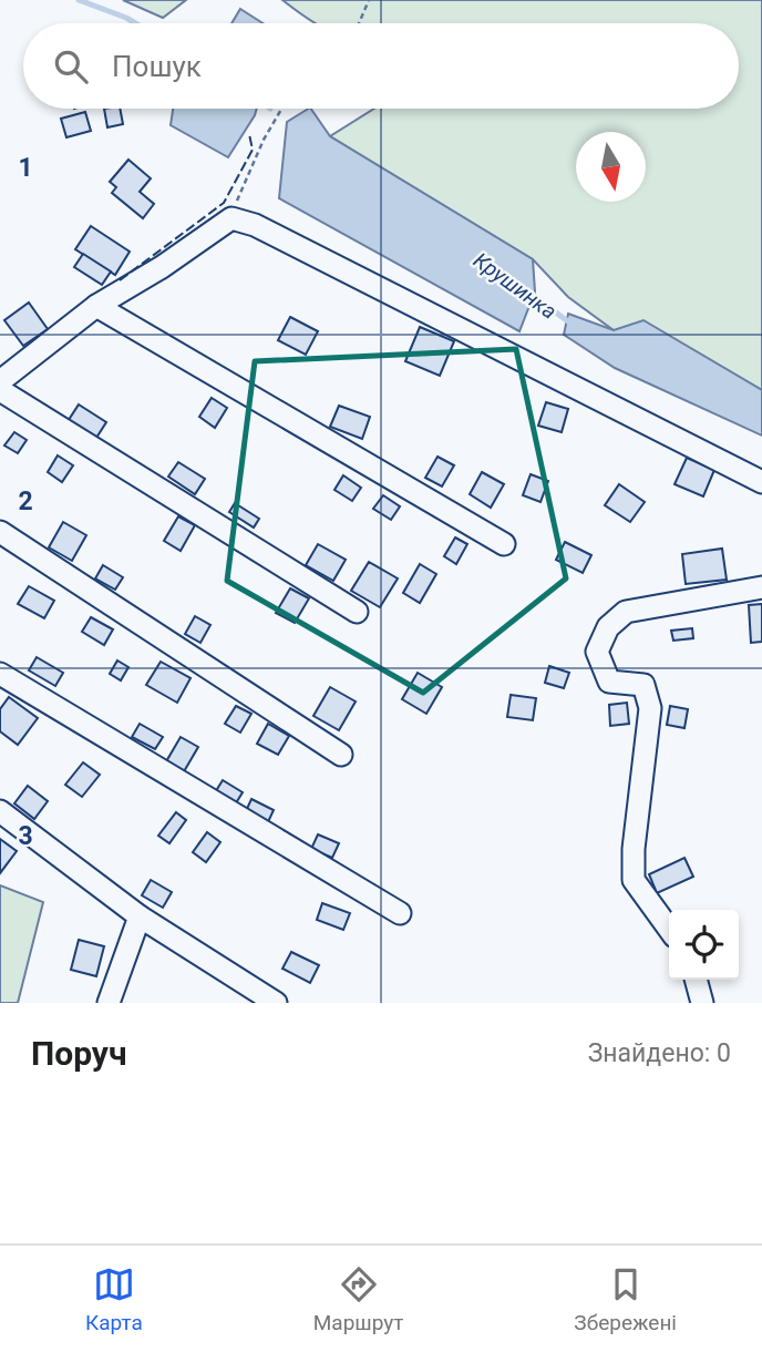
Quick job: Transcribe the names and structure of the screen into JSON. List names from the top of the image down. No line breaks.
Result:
{"water":["Крушинка"],"north":"bottom","page":{"search":"Пошук","heading":["Поруч","Знайдено: 0"],"nav":["Карта","Маршрут","Збережені"]},"grid":{"rows":["1","2","3"]}}
